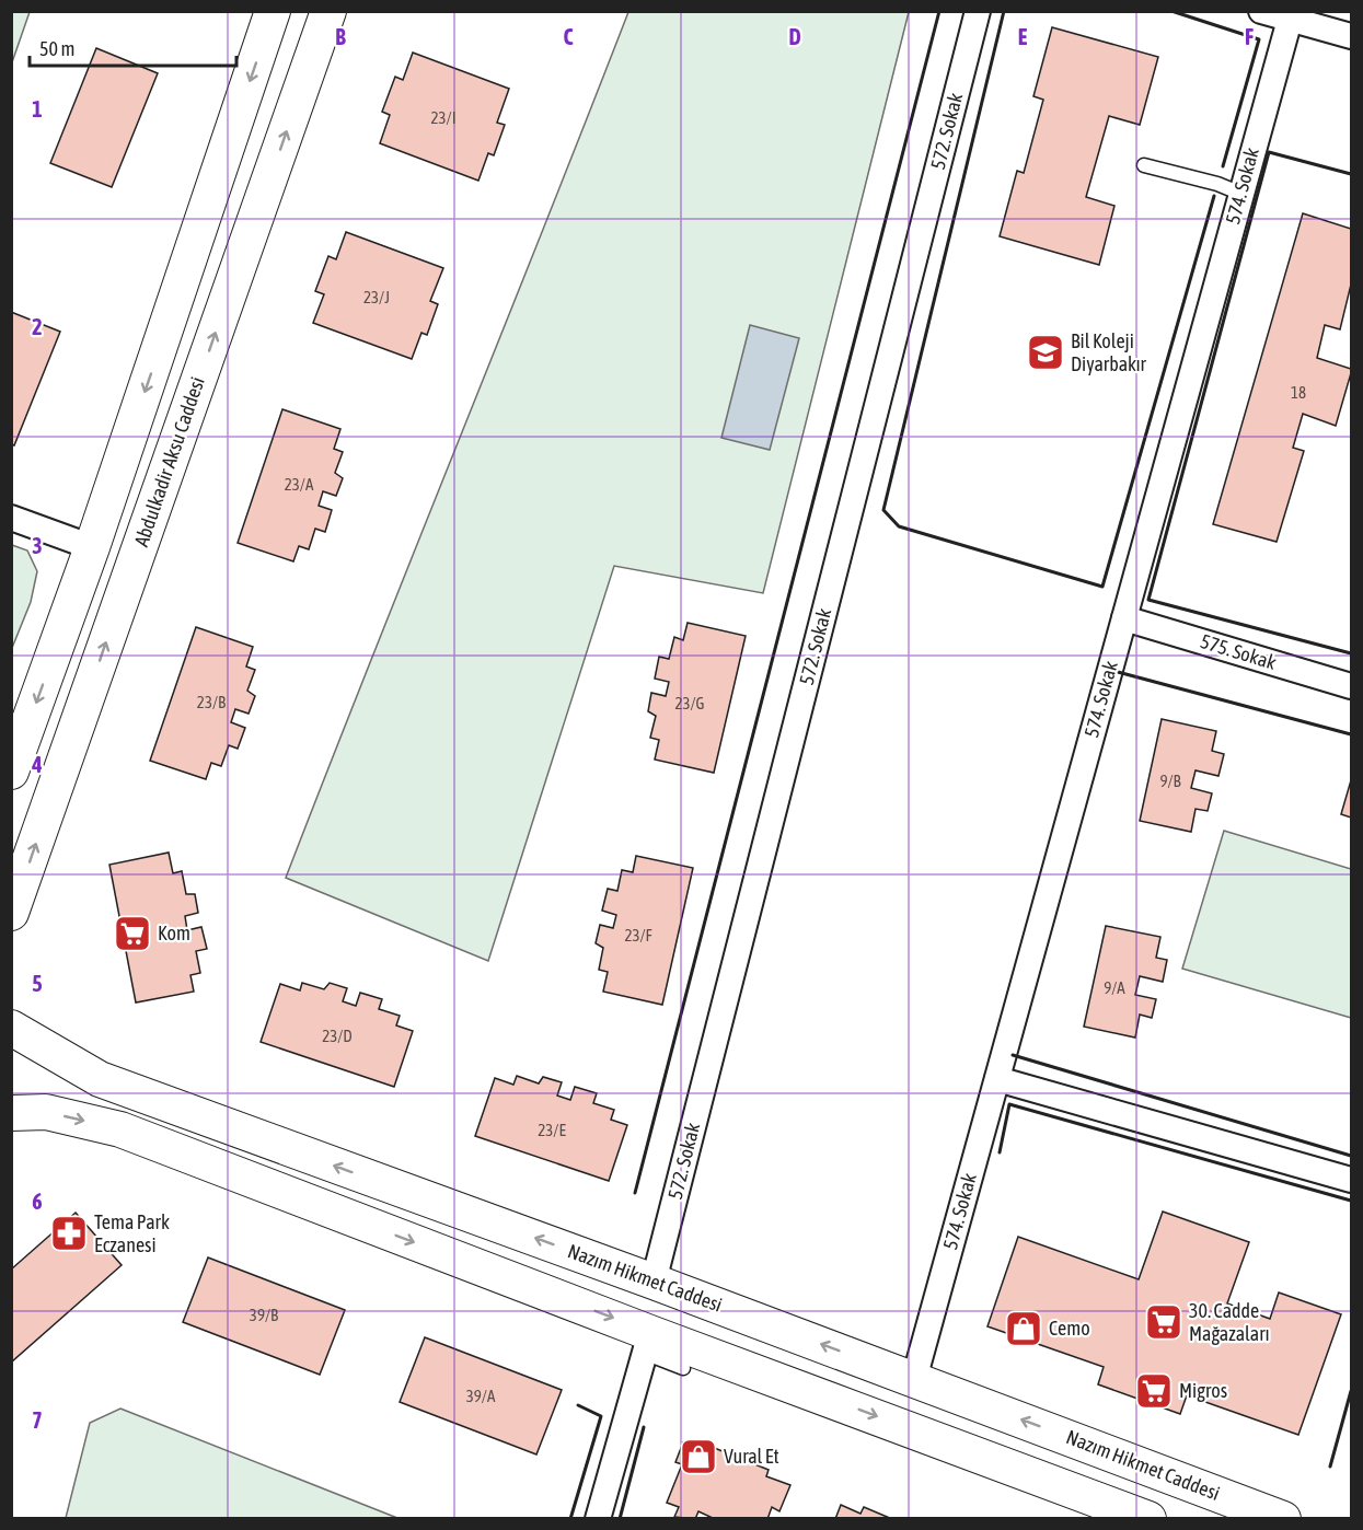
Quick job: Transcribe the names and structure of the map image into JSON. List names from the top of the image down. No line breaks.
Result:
{"streets":{"main road":["Abdulkadir Aksu Caddesi","Nazım Hikmet Caddesi"],"street":["572. Sokak","574. Sokak","575. Sokak"]},"crossings":[["572. Sokak","Nazım Hikmet Caddesi"],["574. Sokak","575. Sokak"],["574. Sokak","Nazım Hikmet Caddesi"]],"places":{"school or university":["Bil Koleji Diyarbakır"],"supermarket":["Kom","30. Cadde Mağazaları","Migros"],"pharmacy":["Tema Park Eczanesi"],"shop":["Cemo","Vural Et"]},"house_numbers":["23/I","23/J","18","23/A","23/B","23/G","9/B","23/F","9/A","23/D","23/E","39/B","39/A"],"scale_bar":"50 m","grid":{"columns":["B","C","D","E","F"],"rows":["1","2","3","4","5","6","7"]}}
